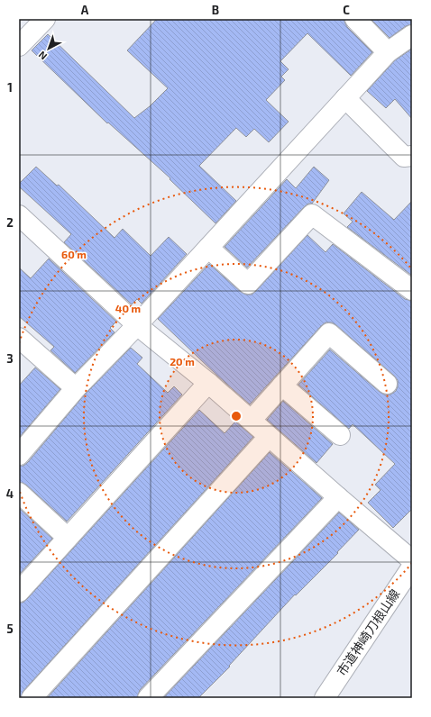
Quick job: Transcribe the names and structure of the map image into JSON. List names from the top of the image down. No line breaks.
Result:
{"streets":{"street":["市道神崎刀根山線"]},"north":"bottom left","grid":{"columns":["A","B","C"],"rows":["1","2","3","4","5"]},"rings":["60 m","40 m","20 m"]}
